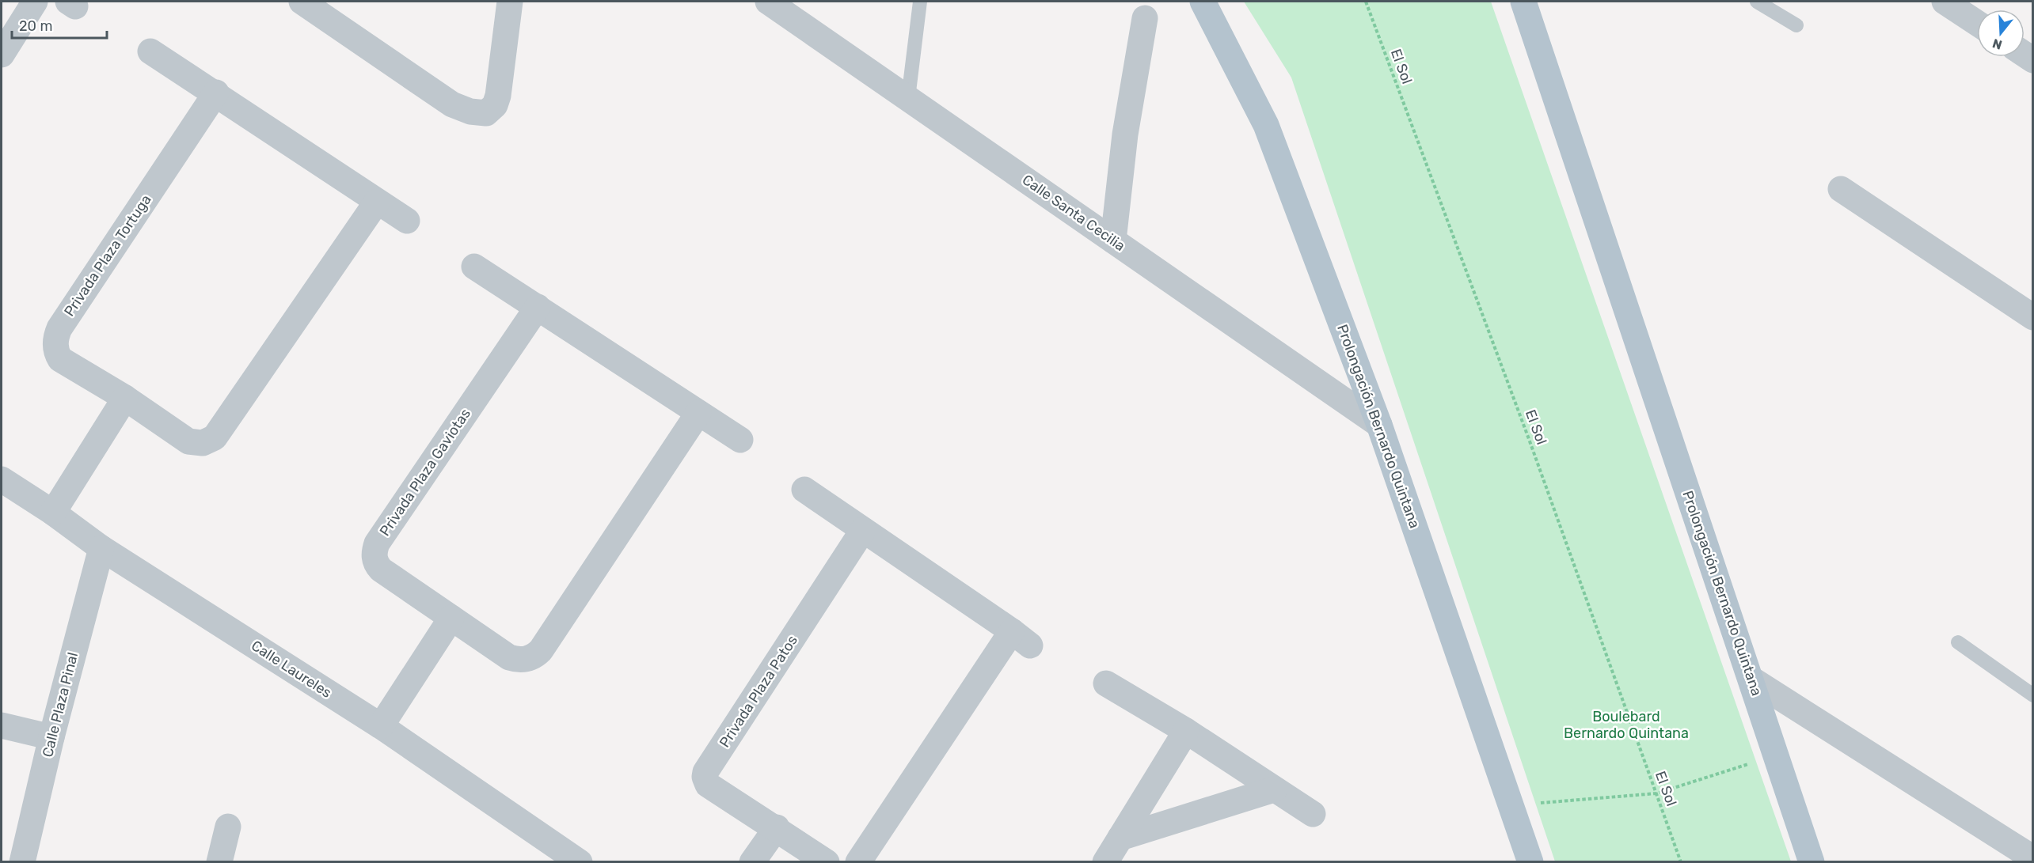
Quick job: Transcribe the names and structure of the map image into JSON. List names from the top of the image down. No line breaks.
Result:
{"streets":{"main road":["Prolongación Bernardo Quintana"],"street":["Calle Santa Cecilia","Privada Plaza Tortuga","Privada Plaza Gaviotas","Calle Laureles","Privada Plaza Patos","Calle Plaza Pinal"],"path":["El Sol"]},"crossings":[["Calle Santa Cecilia","Prolongación Bernardo Quintana"],["Calle Laureles","Calle Plaza Pinal"]],"parks":["Boulebard Bernardo Quintana"],"scale_bar":"20 m","north":"bottom"}
